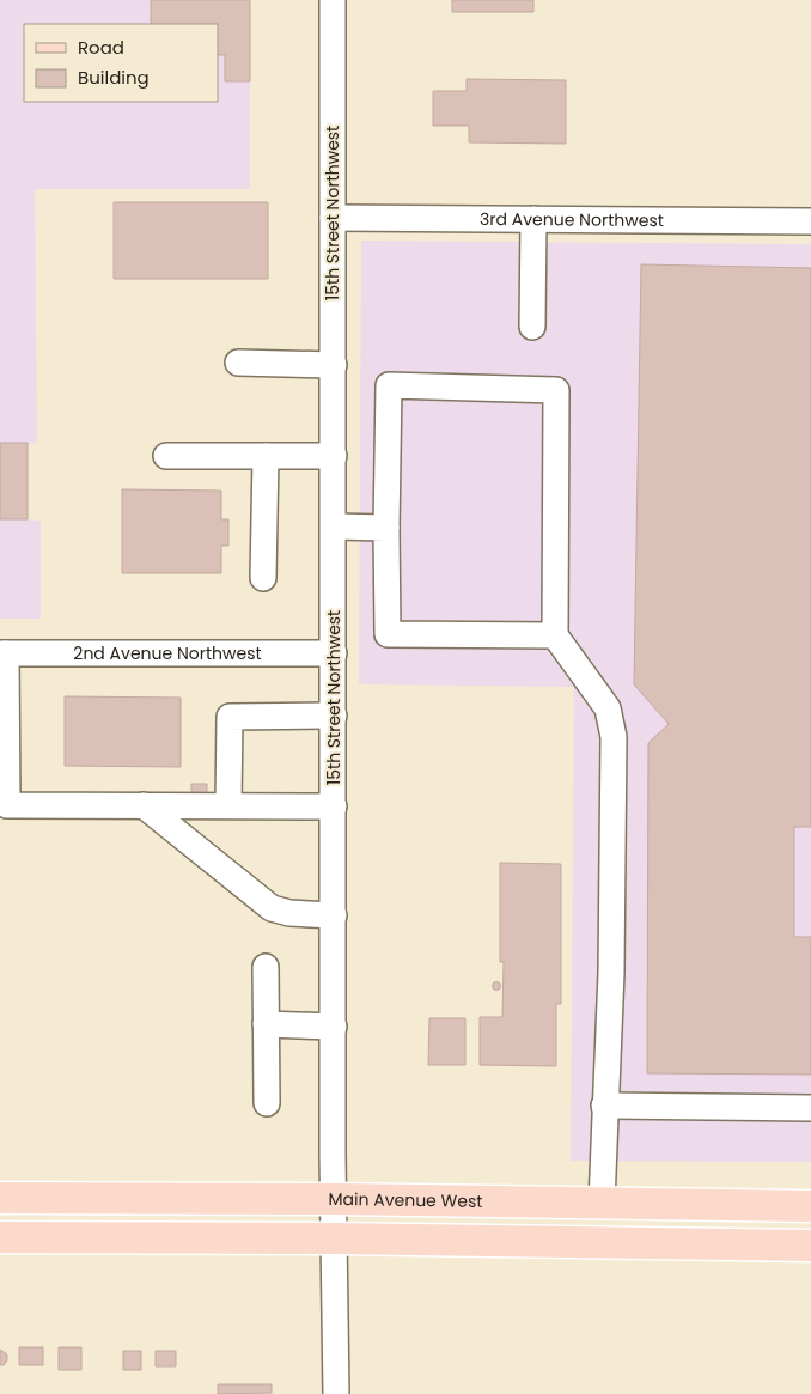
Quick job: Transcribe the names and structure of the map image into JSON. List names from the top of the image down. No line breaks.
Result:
{"streets":{"main road":["Main Avenue West"],"street":["15th Street Northwest","3rd Avenue Northwest","2nd Avenue Northwest"]},"crossings":[["15th Street Northwest","3rd Avenue Northwest"],["15th Street Northwest","2nd Avenue Northwest"],["15th Street Northwest","Main Avenue West"]],"legend":["Road","Building"]}
